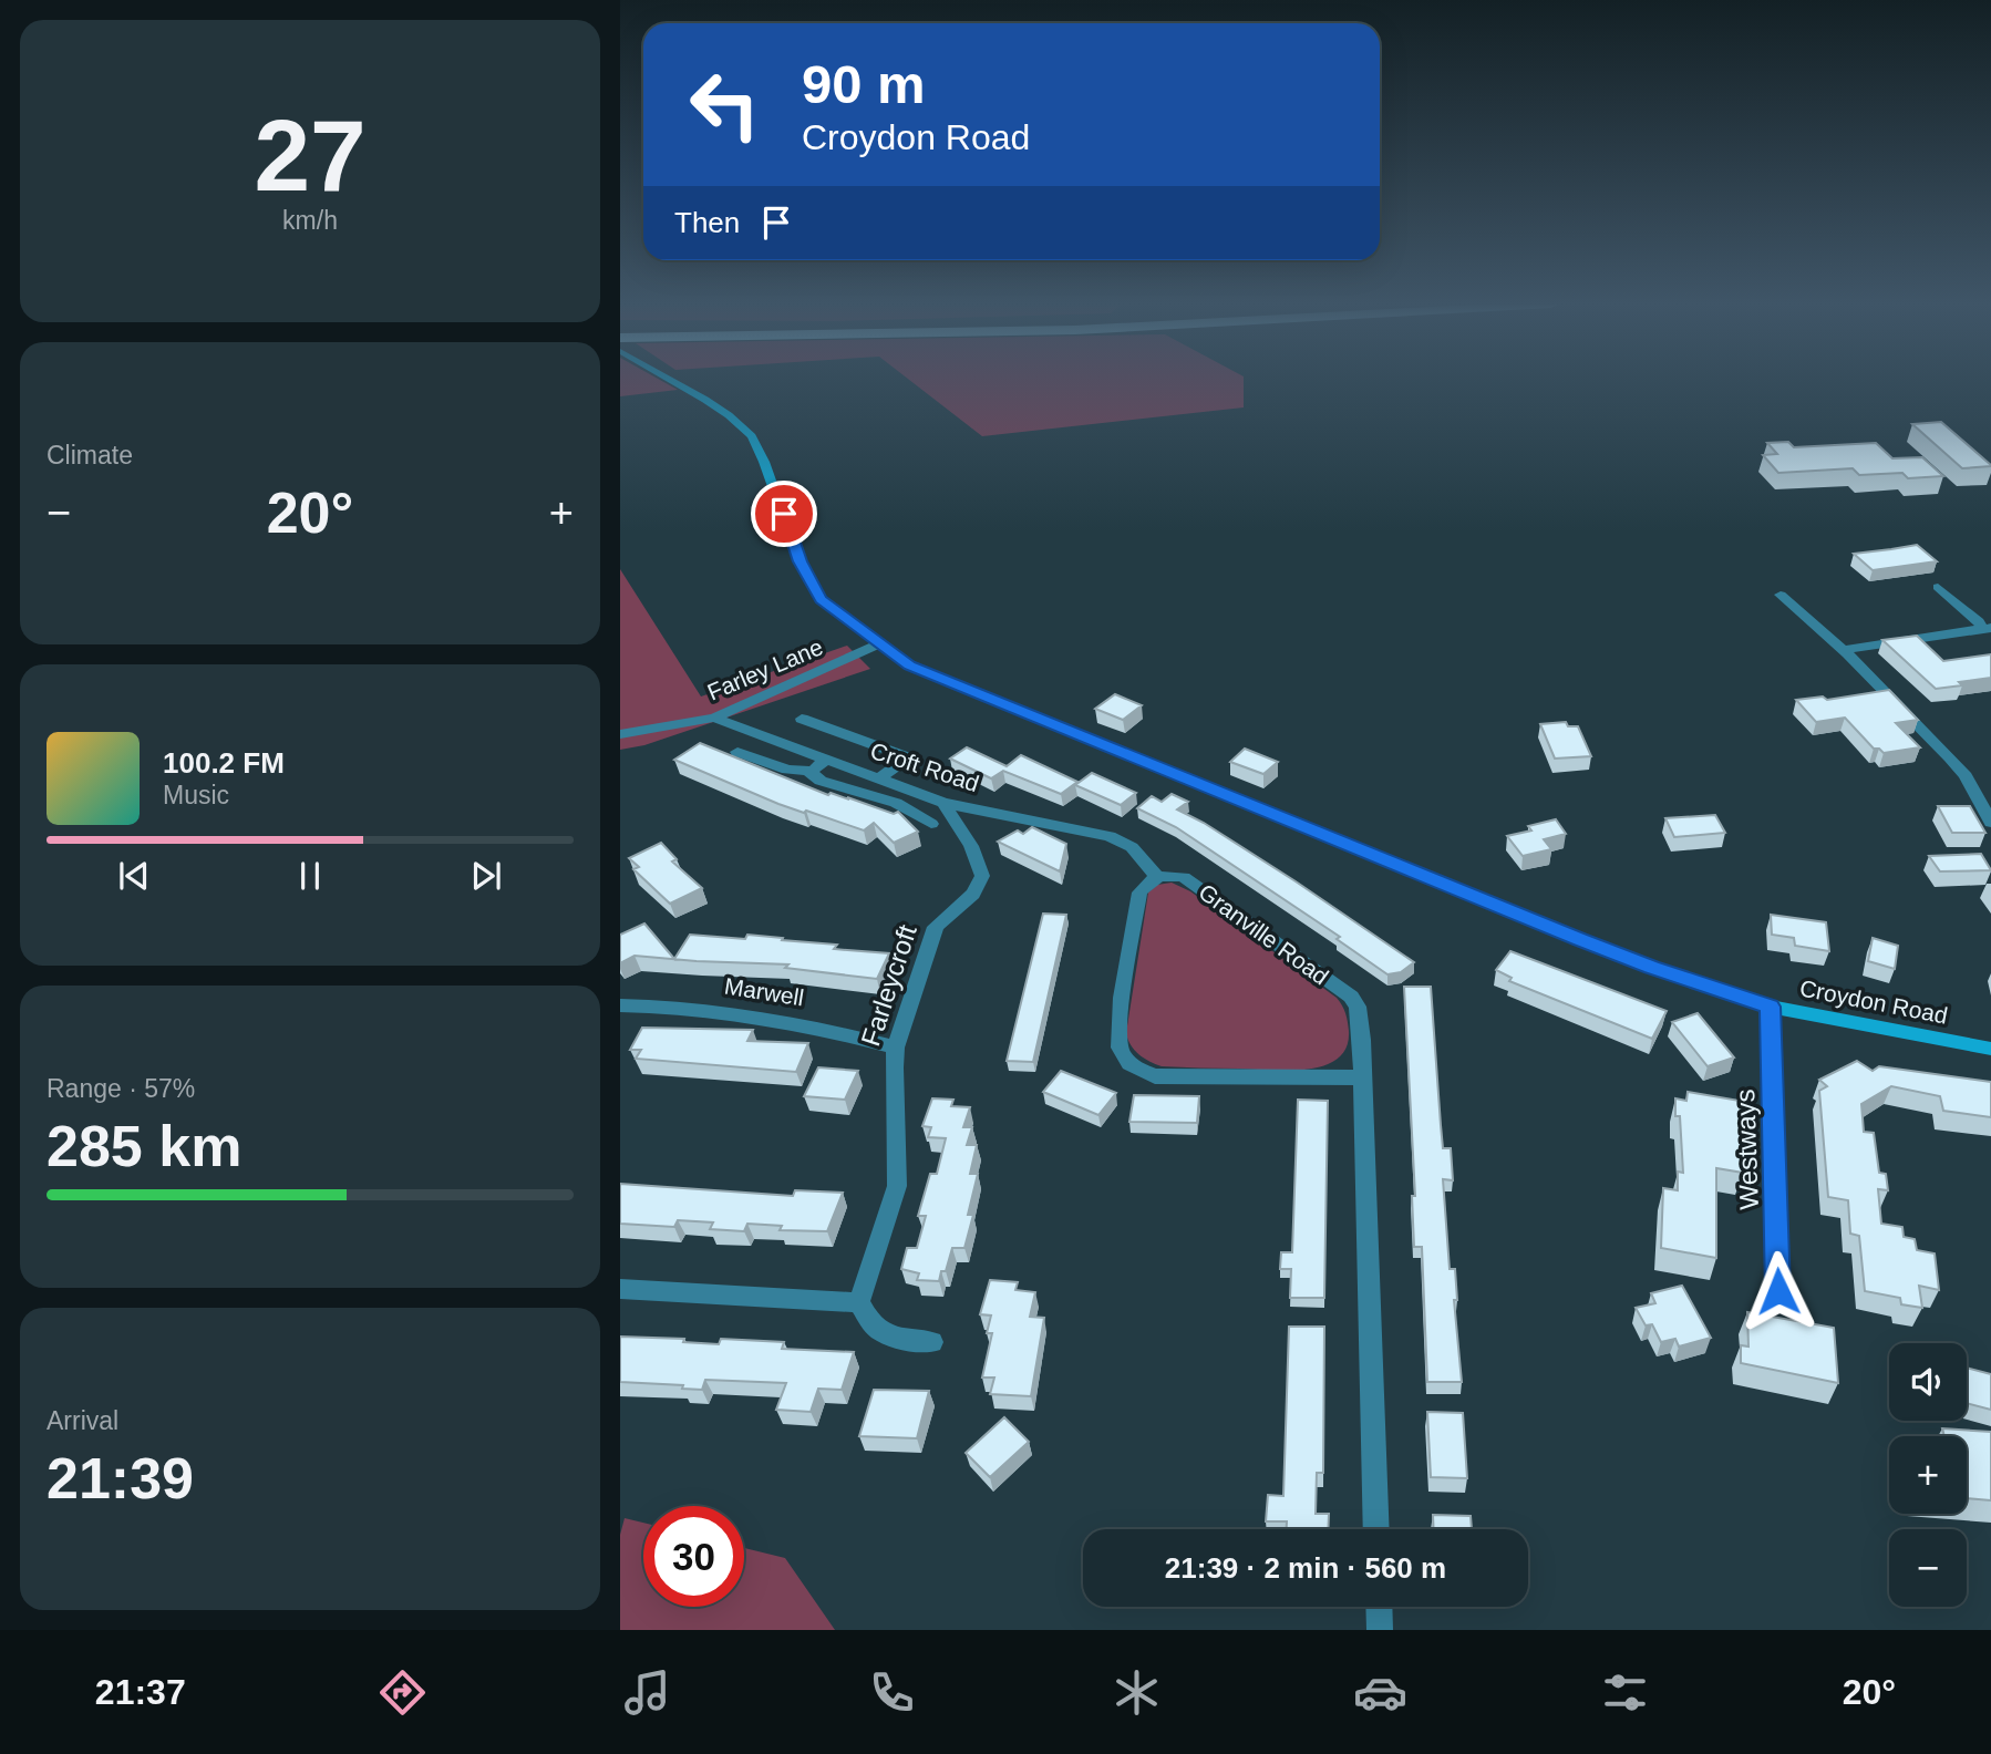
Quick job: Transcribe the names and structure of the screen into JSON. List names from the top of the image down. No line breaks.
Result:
{"streets":{"main road":["Croydon Road"],"street":["Farley Lane","Croft Road","Granville Road","Farleycroft","Marwell","Westways"]},"crossings":[["Farley Lane","Croft Road"],["Farley Lane","Croydon Road"],["Croft Road","Granville Road"],["Croft Road","Farleycroft"],["Farleycroft","Marwell"],["Croydon Road","Westways"]],"page":{"tile":[["27","km/h"],"Climate",["Range · 57%","285 km"],["Arrival","21:39"]],"turn":["90 m","Croydon Road"],"then":"Then","heat":["−","20°","+"],"song":["100.2 FM","Music"],"map_buttons":["+","−"],"limit":"30","trip":"21:39 · 2 min · 560 m","tabs":["21:37","20°"]}}
